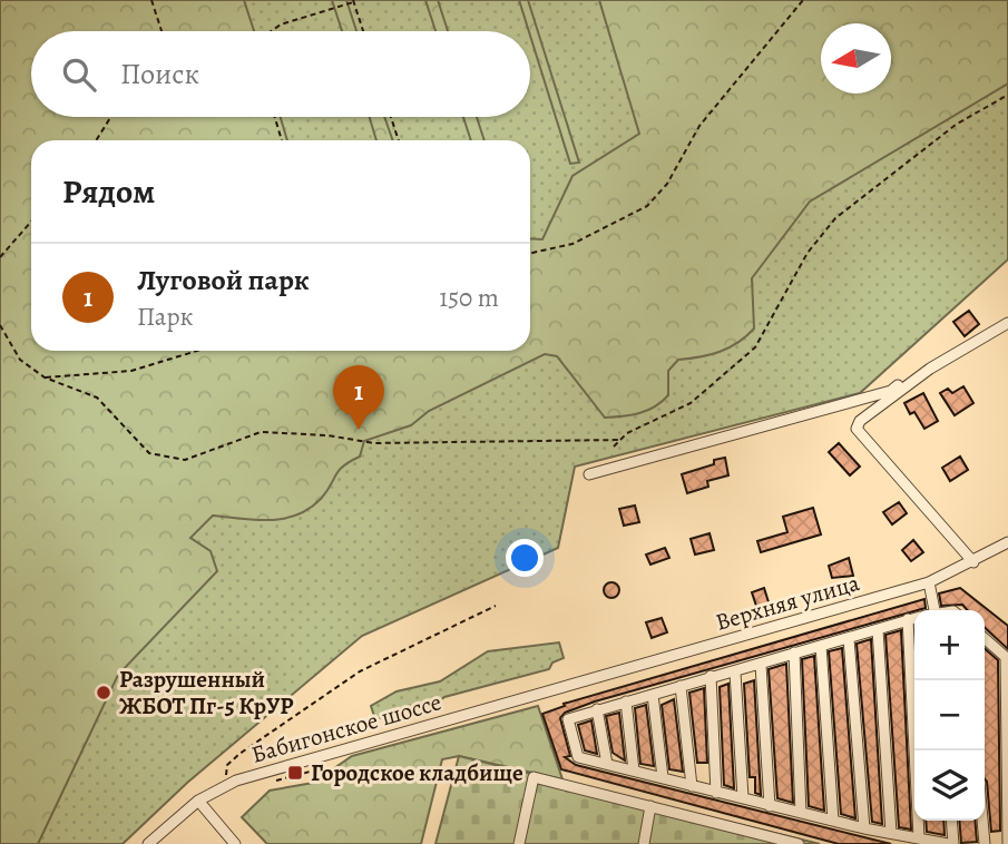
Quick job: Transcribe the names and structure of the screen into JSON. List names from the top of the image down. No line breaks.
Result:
{"streets":{"street":["Верхняя улица","Бабигонское шоссе"]},"crossings":[["Верхняя улица","Бабигонское шоссе"]],"places":{"other":["Разрушенный ЖБОТ Пг-5 КрУР"],"transit":["Городское кладбище"]},"north":"left","page":{"search":"Поиск","heading":"Рядом","list":[{"mark":"1","name":"Луговой парк","note":"Парк","value":"150 m"}],"pins":"1","map_buttons":["+","−"]}}
